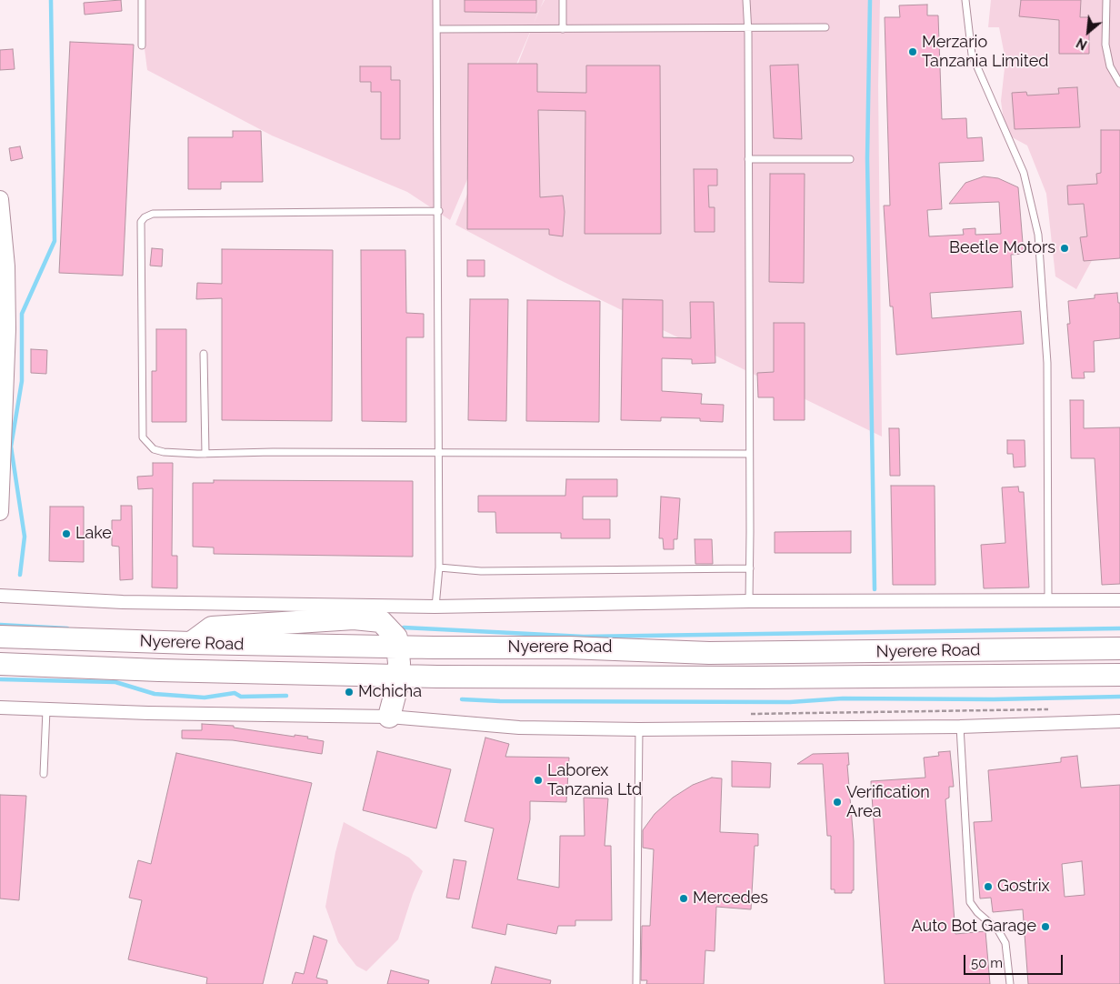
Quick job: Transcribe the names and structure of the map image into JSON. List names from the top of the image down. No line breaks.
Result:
{"streets":{"highway":["Nyerere Road"]},"places":["Merzario Tanzania Limited","Beetle Motors","Lake","Mchicha","Laborex Tanzania Ltd","Verification Area","Gostrix","Mercedes","Auto Bot Garage"],"scale_bar":"50 m","north":"bottom left"}
